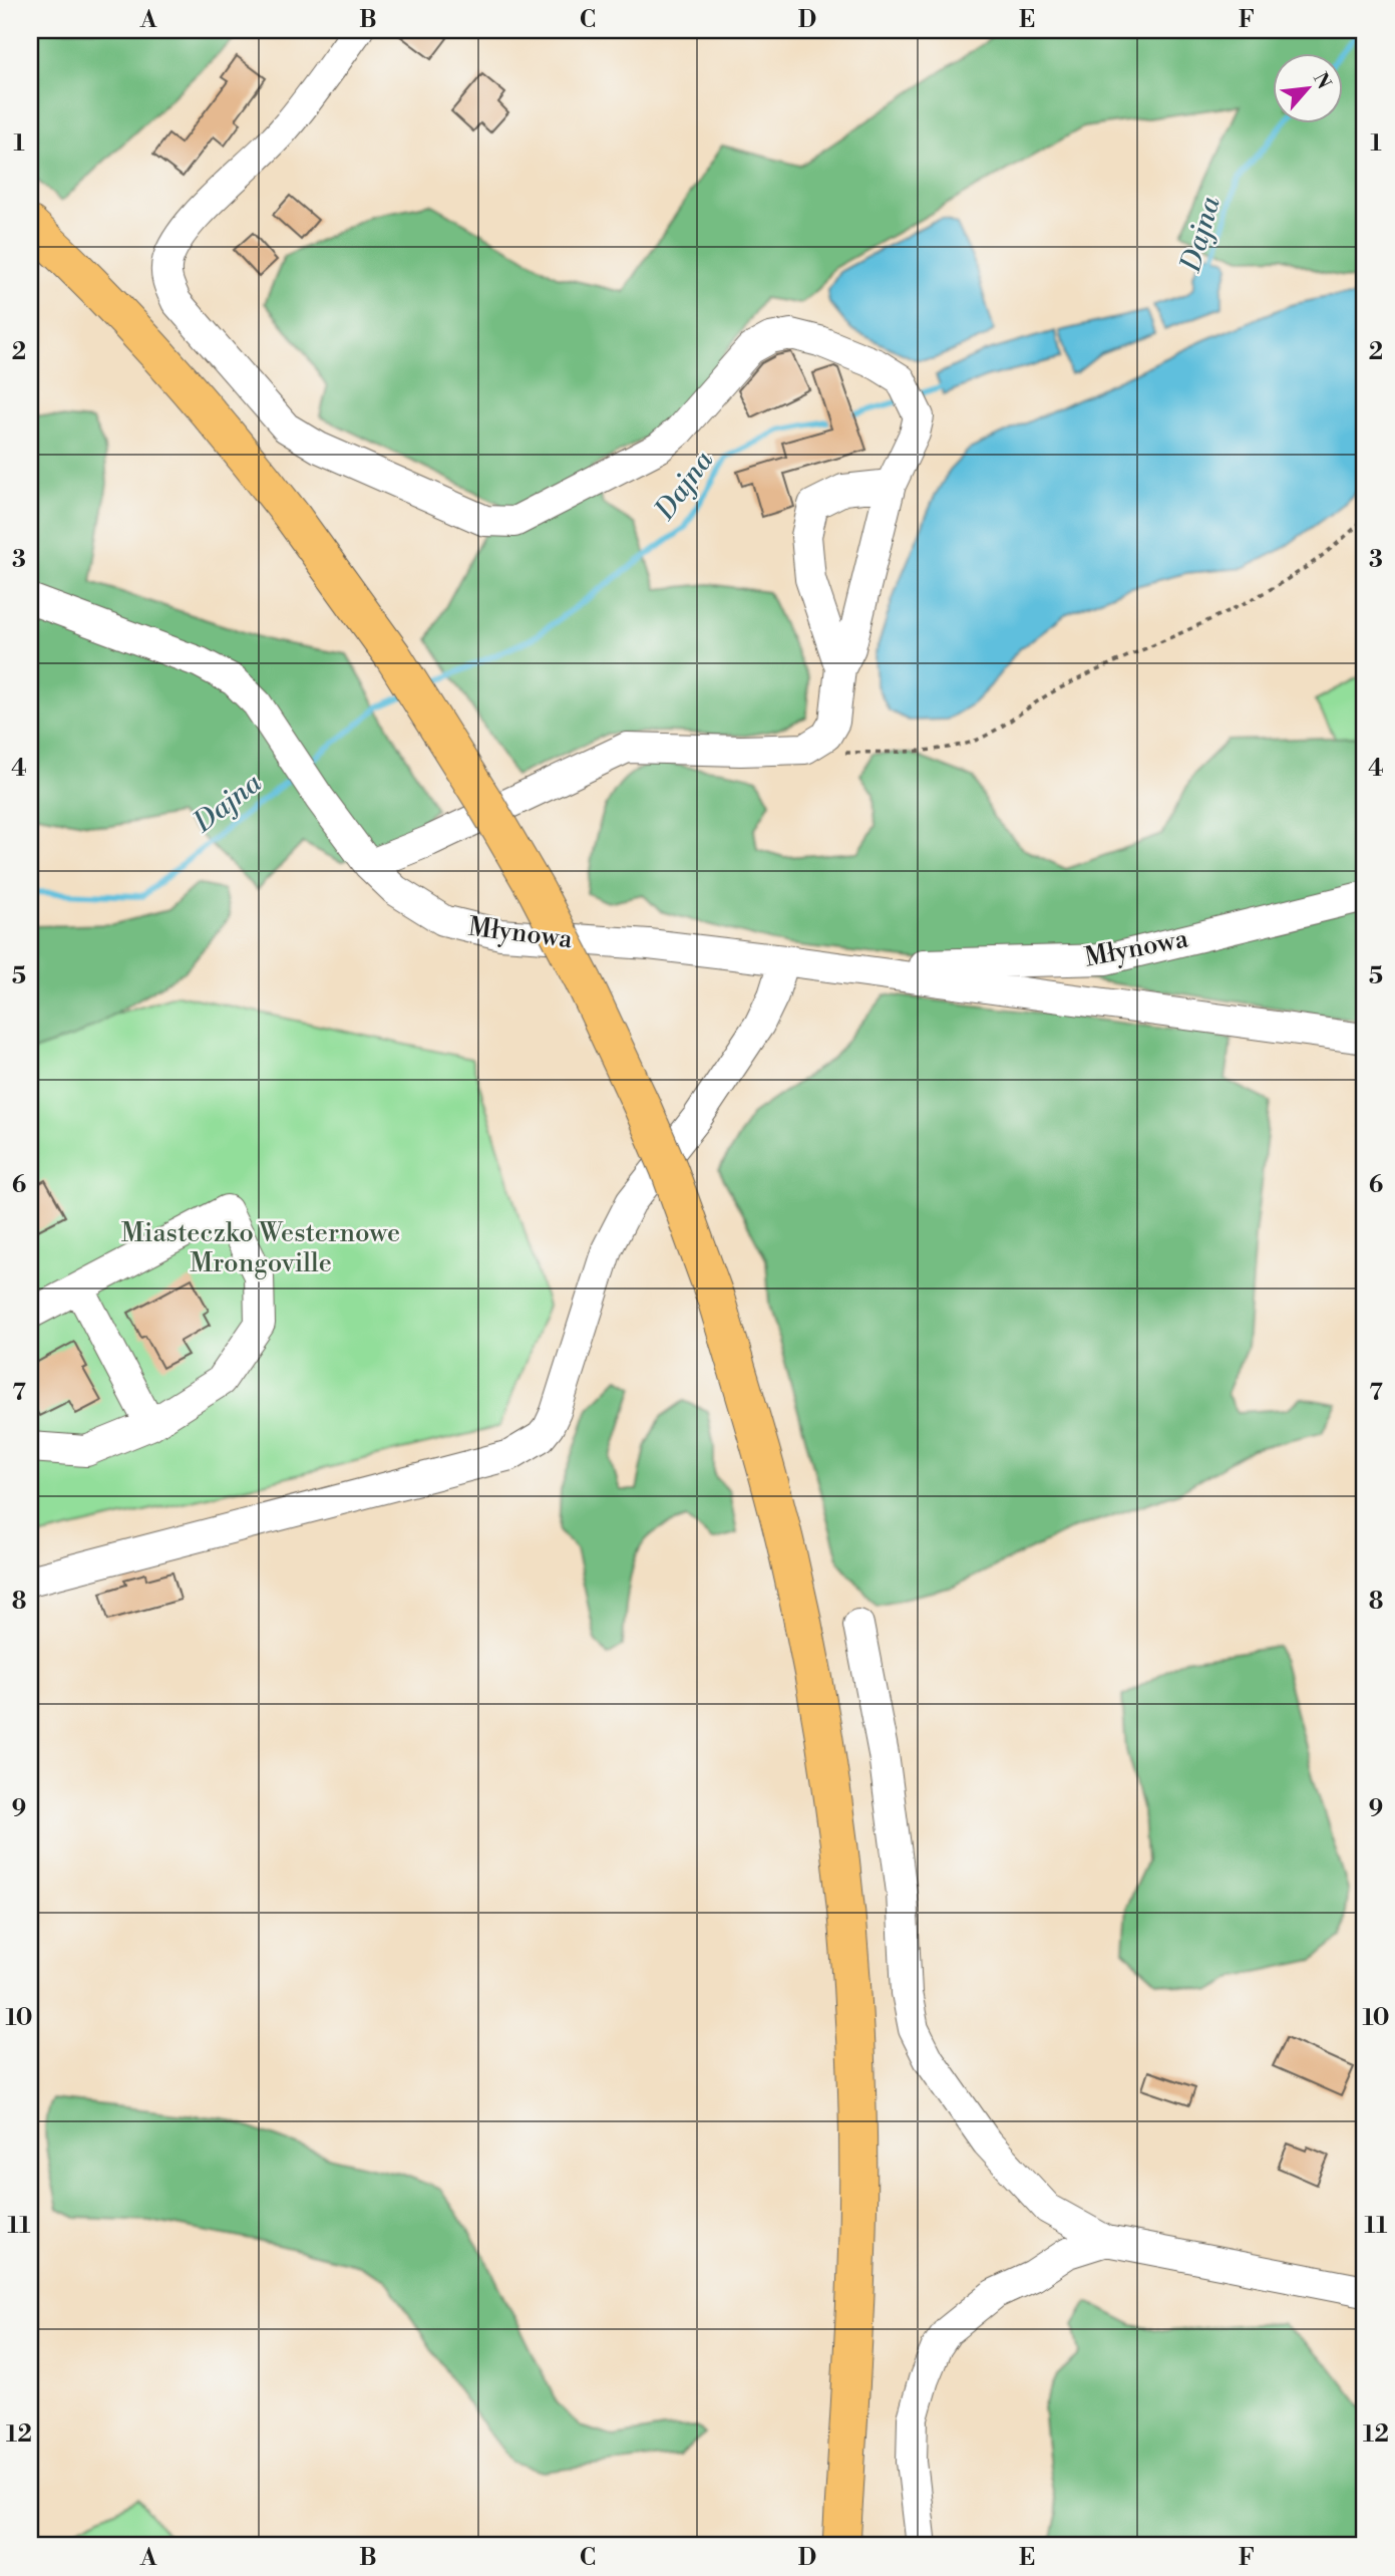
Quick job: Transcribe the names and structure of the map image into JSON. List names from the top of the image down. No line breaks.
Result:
{"streets":{"street":["Młynowa"]},"water":["Dajna"],"parks":["Miasteczko Westernowe Mrongoville"],"north":"top right","grid":{"columns":["A","B","C","D","E","F"],"rows":["1","2","3","4","5","6","7","8","9","10","11","12"]}}
